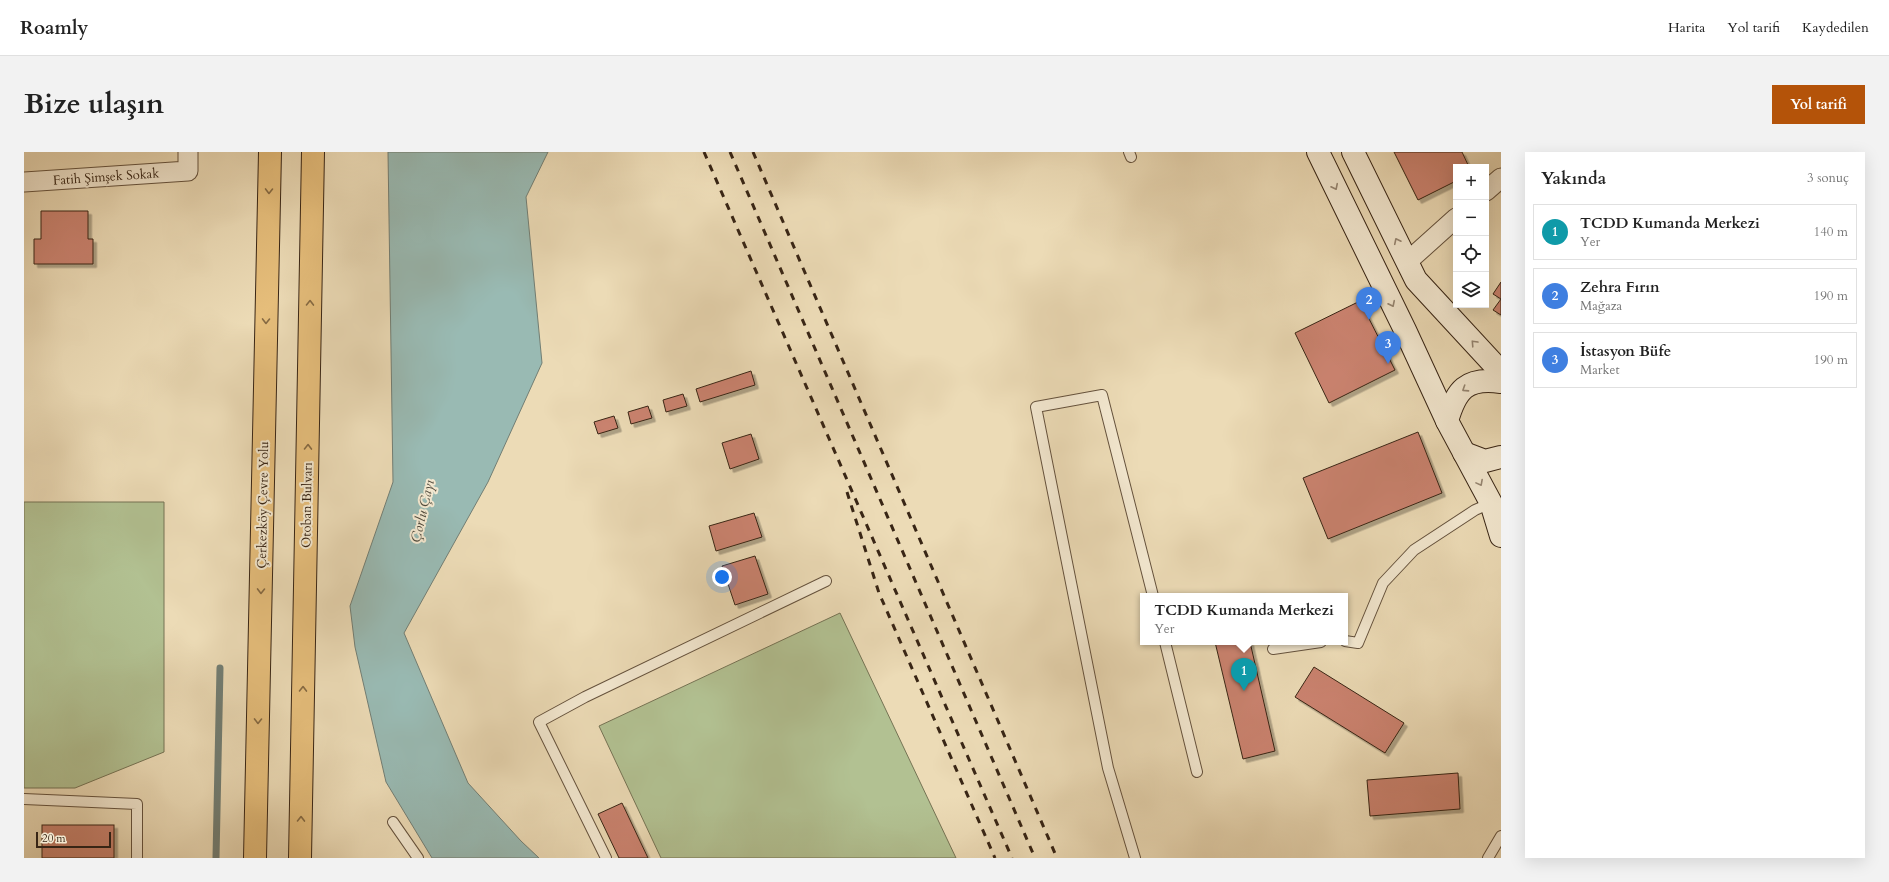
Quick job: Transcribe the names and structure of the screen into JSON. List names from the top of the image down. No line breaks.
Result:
{"streets":{"highway":["Çerkezköy Çevre Yolu","Otoban Bulvarı"],"street":["Fatih Şimşek Sokak"]},"one_way":["Çerkezköy Çevre Yolu","Otoban Bulvarı"],"water":["Çorlu Çayı"],"scale_bar":"20 m","page":{"header":"Roamly","nav":["Harita","Yol tarifi","Kaydedilen"],"title":"Bize ulaşın","buttons":"Yol tarifi","heading":["Yakında","3 sonuç"],"map_buttons":["+","−"],"list":[{"mark":"1","name":"TCDD Kumanda Merkezi","note":"Yer","value":"140 m"},{"mark":"2","name":"Zehra Fırın","note":"Mağaza","value":"190 m"},{"mark":"3","name":"İstasyon Büfe","note":"Market","value":"190 m"}],"pins":["2","3","1"],"popup":["TCDD Kumanda Merkezi","Yer"],"scale":"20 m"}}
